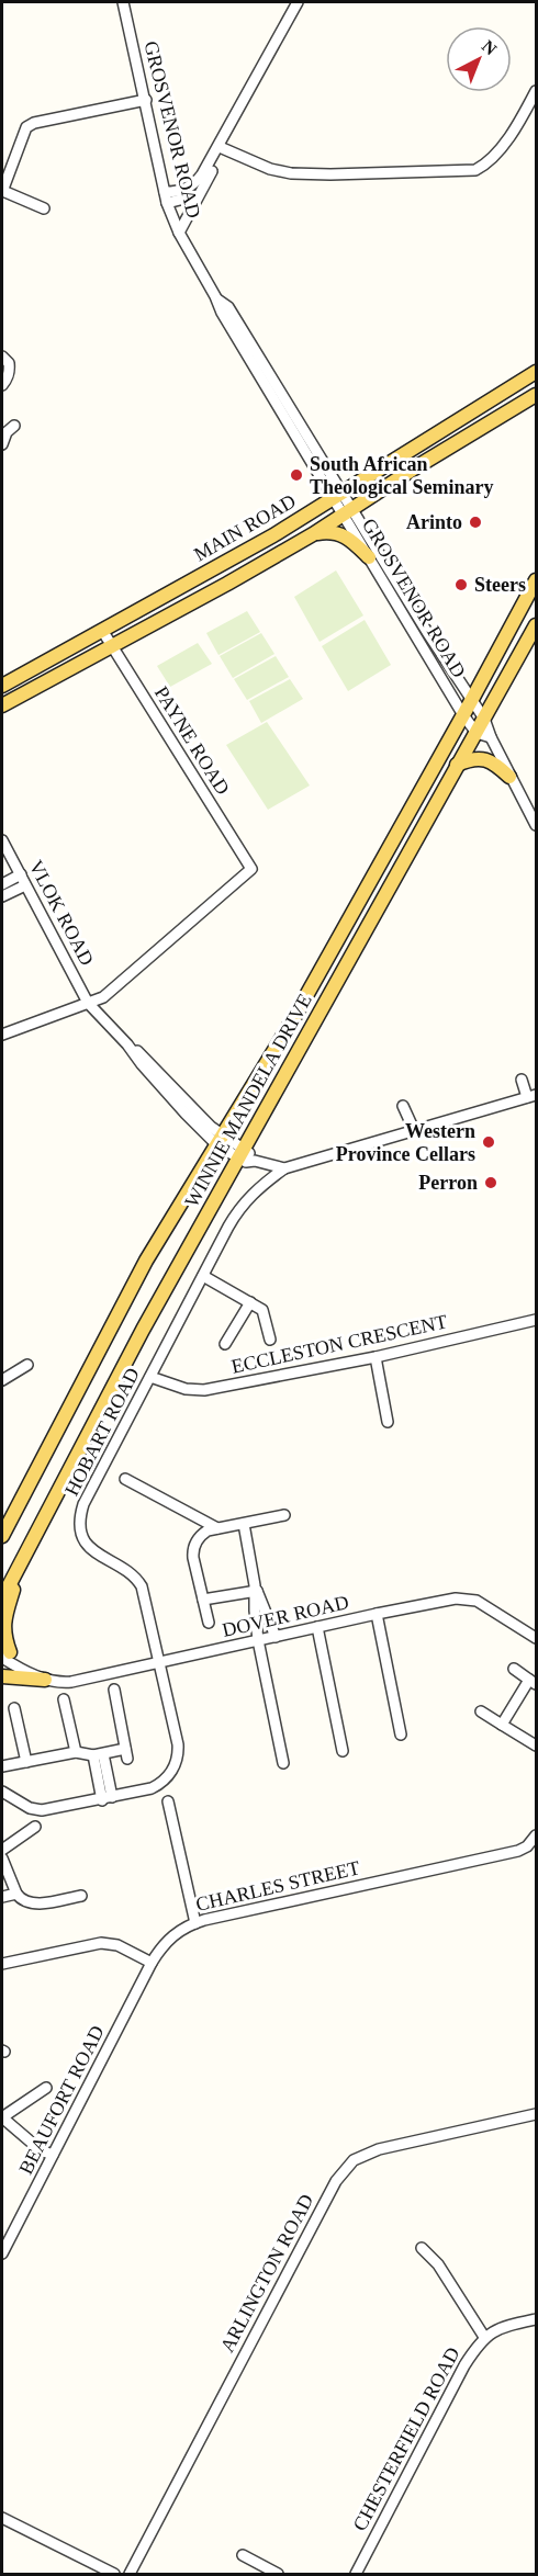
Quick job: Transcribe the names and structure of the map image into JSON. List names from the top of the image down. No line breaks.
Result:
{"streets":{"main road":["MAIN ROAD","WINNIE MANDELA DRIVE"],"street":["GROSVENOR ROAD","PAYNE ROAD","VLOK ROAD","ECCLESTON CRESCENT","HOBART ROAD","DOVER ROAD","CHARLES STREET","BEAUFORT ROAD","ARLINGTON ROAD","CHESTERFIELD ROAD"]},"crossings":[["GROSVENOR ROAD","MAIN ROAD"],["GROSVENOR ROAD","WINNIE MANDELA DRIVE"],["MAIN ROAD","PAYNE ROAD"],["PAYNE ROAD","VLOK ROAD"],["VLOK ROAD","WINNIE MANDELA DRIVE"],["ECCLESTON CRESCENT","HOBART ROAD"],["HOBART ROAD","DOVER ROAD"],["CHARLES STREET","BEAUFORT ROAD"]],"places":["South African Theological Seminary","Arinto","Steers","Western Province Cellars","Perron"],"north":"top right"}
